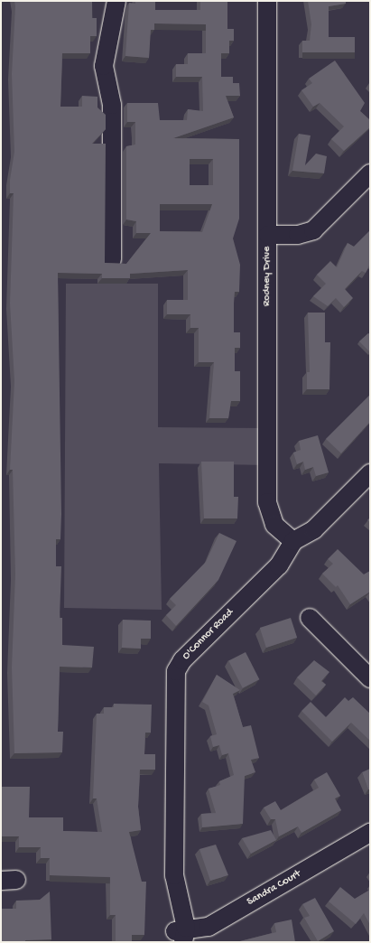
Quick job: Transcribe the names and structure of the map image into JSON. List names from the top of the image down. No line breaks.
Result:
{"streets":{"street":["Rodney Drive","O'Connor Road","Sandra Court"]},"crossings":[["Rodney Drive","O'Connor Road"],["O'Connor Road","Sandra Court"]]}
